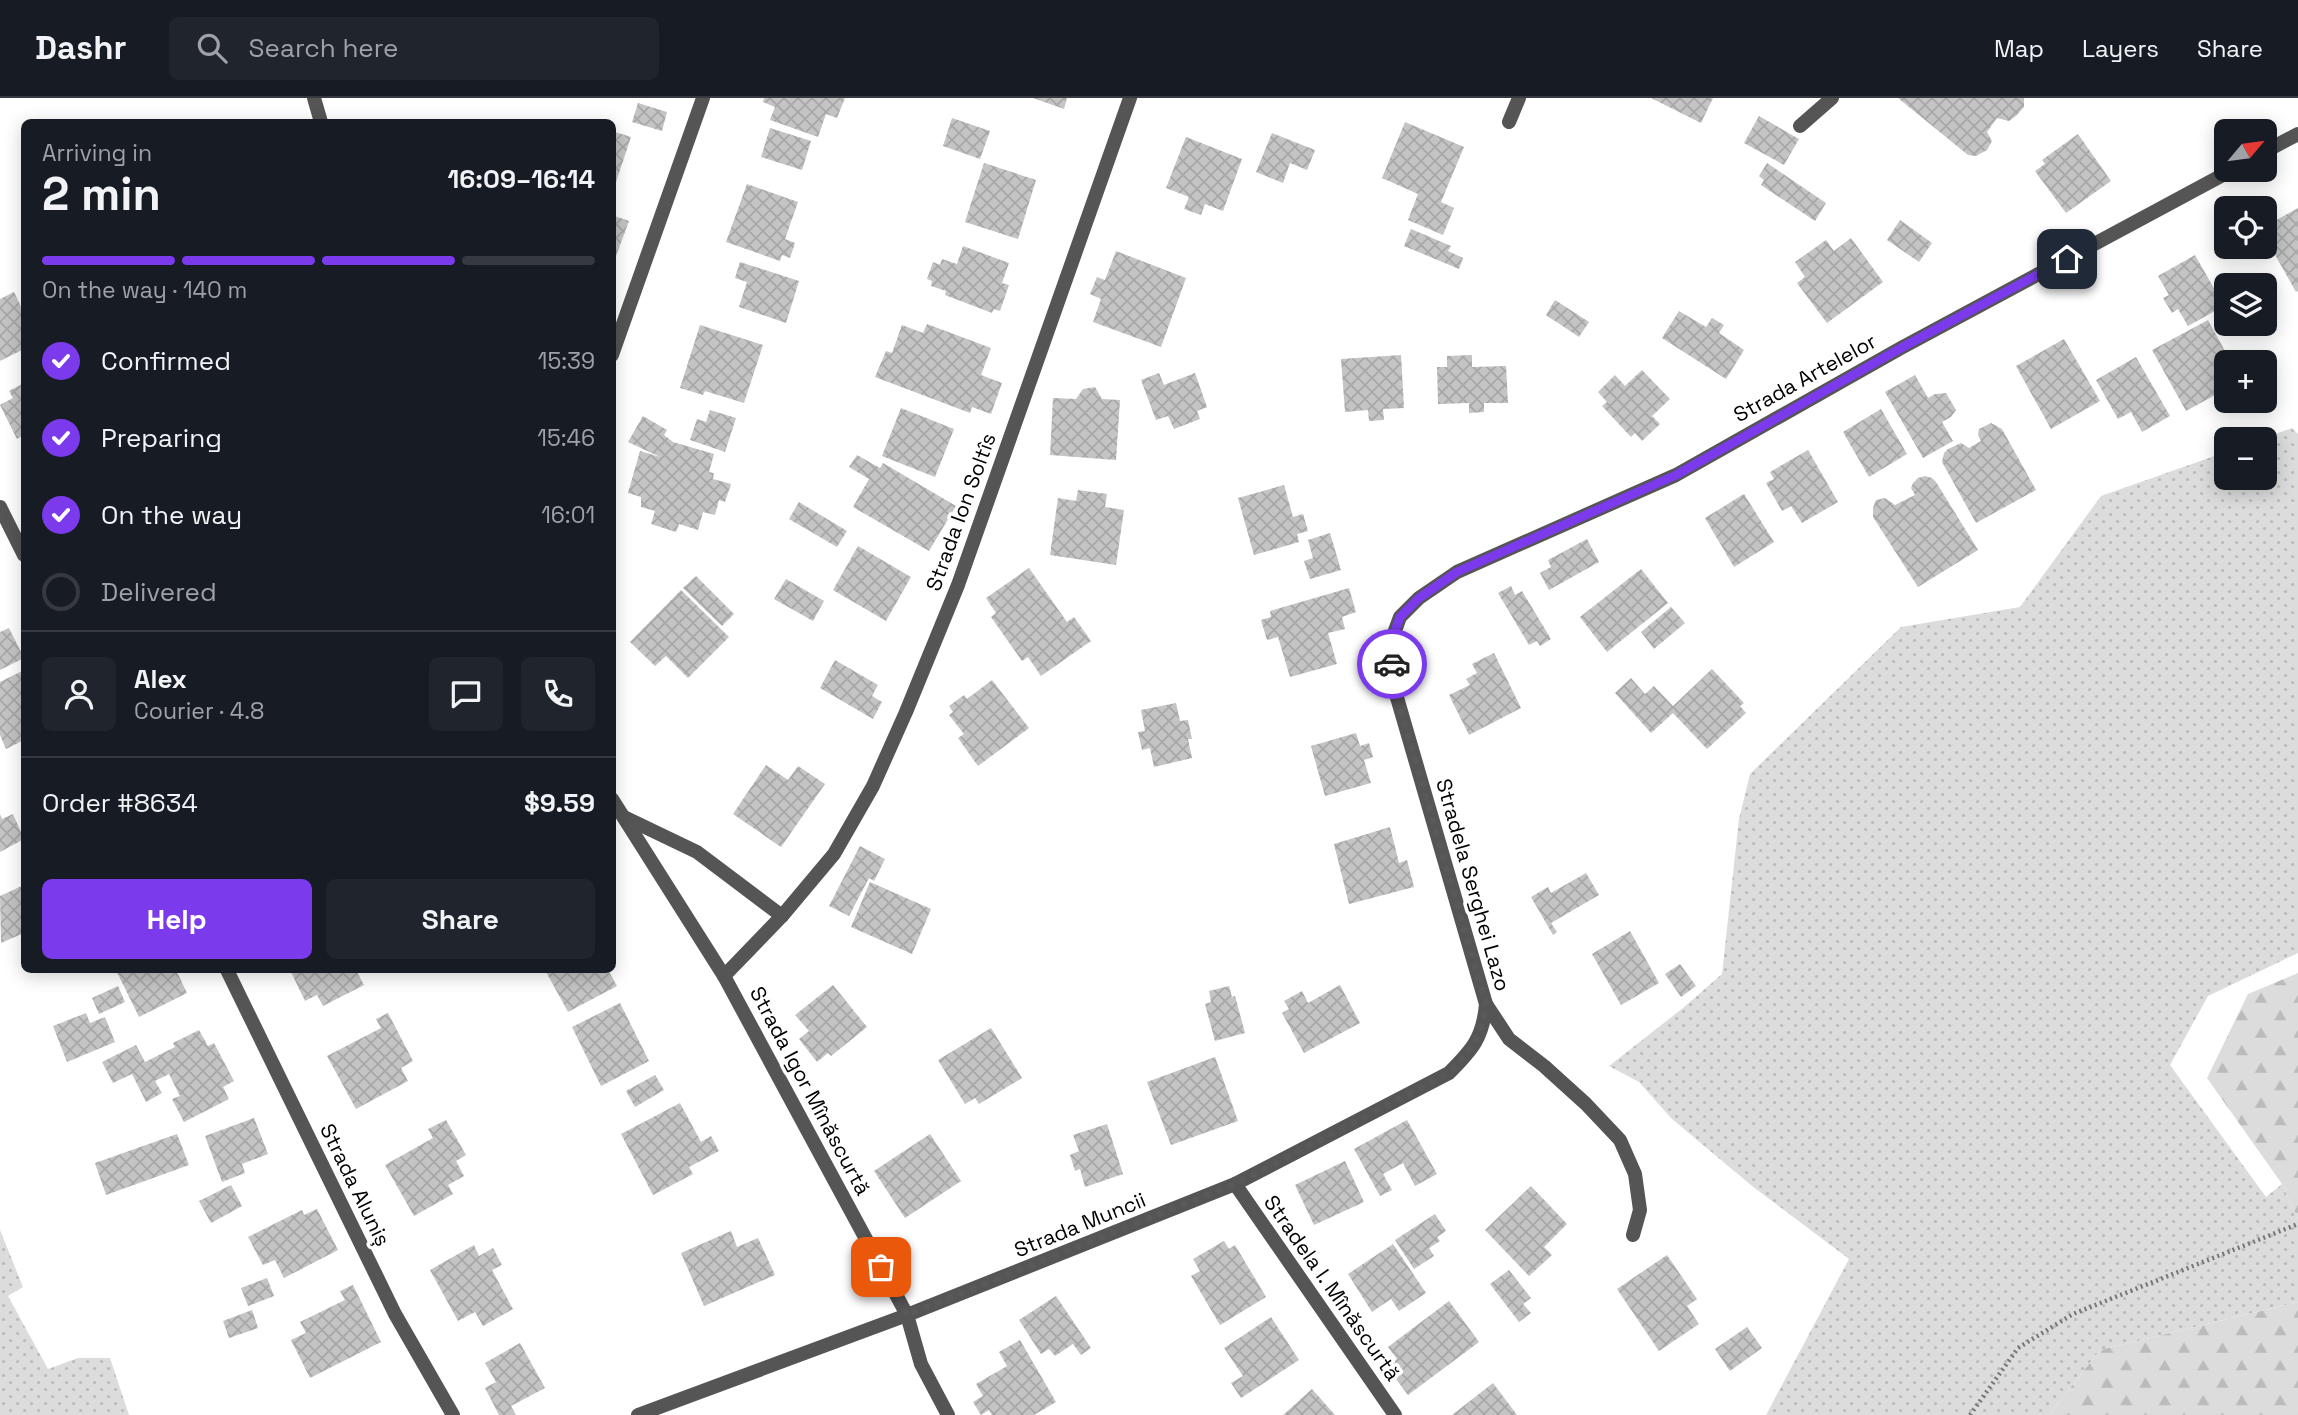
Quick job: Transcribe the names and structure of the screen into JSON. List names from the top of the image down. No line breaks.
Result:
{"streets":{"street":["Strada Artelelor","Strada Ion Soltîs","Stradela Serghei Lazo","Strada Igor Mînăscurtă","Strada Aluniș","Strada Muncii","Stradela I. Mînăscurtă"]},"crossings":[["Strada Artelelor","Stradela Serghei Lazo"],["Strada Ion Soltîs","Strada Igor Mînăscurtă"],["Stradela Serghei Lazo","Strada Muncii"],["Strada Igor Mînăscurtă","Strada Muncii"],["Strada Muncii","Stradela I. Mînăscurtă"]],"north":"top right","page":{"header":"Dashr","search":"Search here","nav":["Map","Layers","Share"],"map_buttons":["+","−"],"heading":["2 min","Arriving in","16:09–16:14"],"panel":["Alex","Courier · 4.8","Order #8634","$9.59"],"bar":"On the way · 140 m","list":[["Confirmed","15:39"],["Preparing","15:46"],["On the way","16:01"],"Delivered"],"buttons":["Help","Share"]}}
